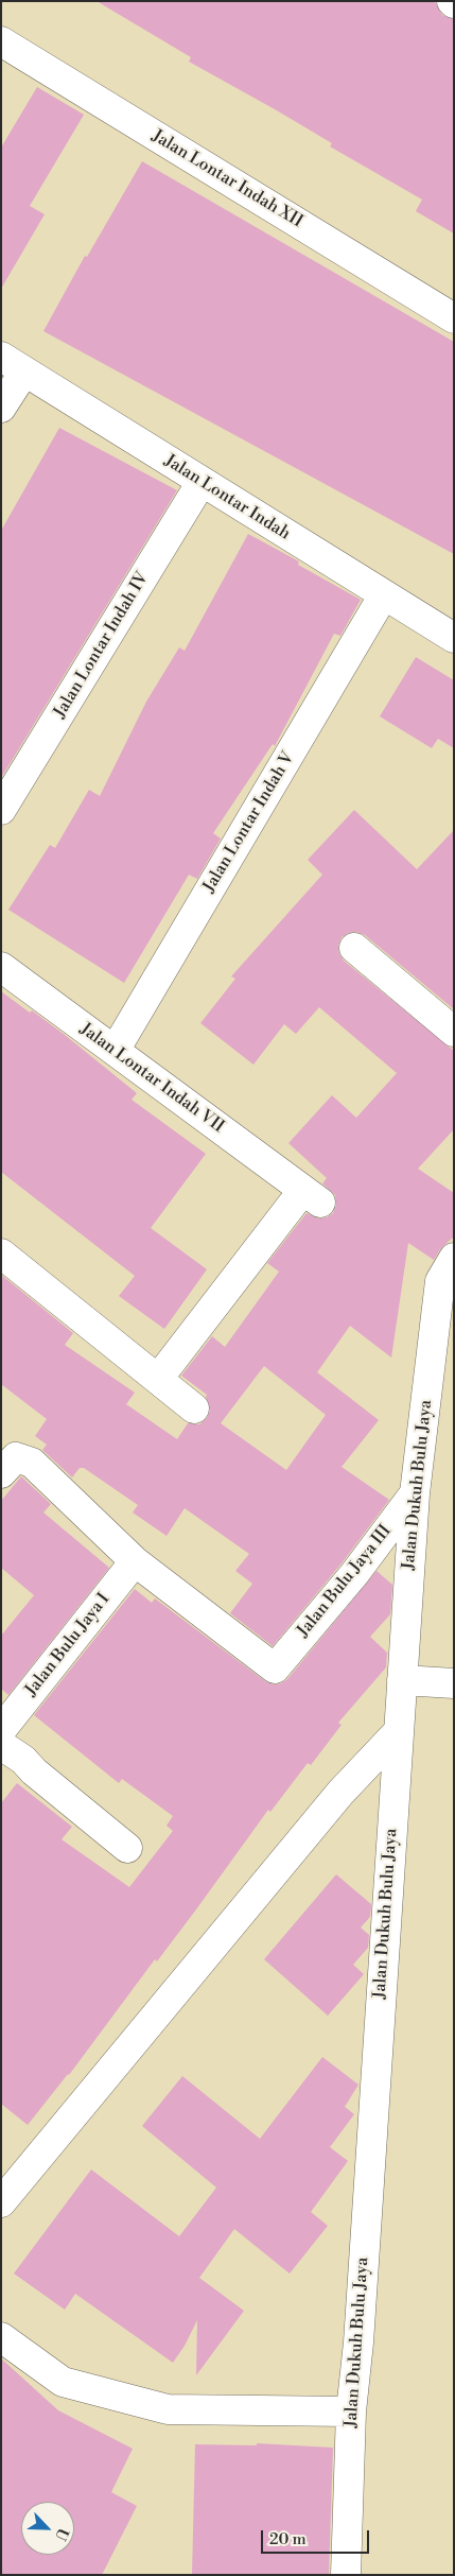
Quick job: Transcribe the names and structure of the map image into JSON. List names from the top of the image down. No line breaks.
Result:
{"streets":{"street":["Jalan Lontar Indah XII","Jalan Lontar Indah","Jalan Lontar Indah IV","Jalan Lontar Indah V","Jalan Lontar Indah VII","Jalan Dukuh Bulu Jaya","Jalan Bulu Jaya III","Jalan Bulu Jaya I"]},"crossings":[["Jalan Lontar Indah","Jalan Lontar Indah IV"],["Jalan Lontar Indah","Jalan Lontar Indah V"],["Jalan Lontar Indah V","Jalan Lontar Indah VII"],["Jalan Dukuh Bulu Jaya","Jalan Bulu Jaya III"],["Jalan Bulu Jaya III","Jalan Bulu Jaya I"]],"scale_bar":"20 m","north":"bottom right"}
